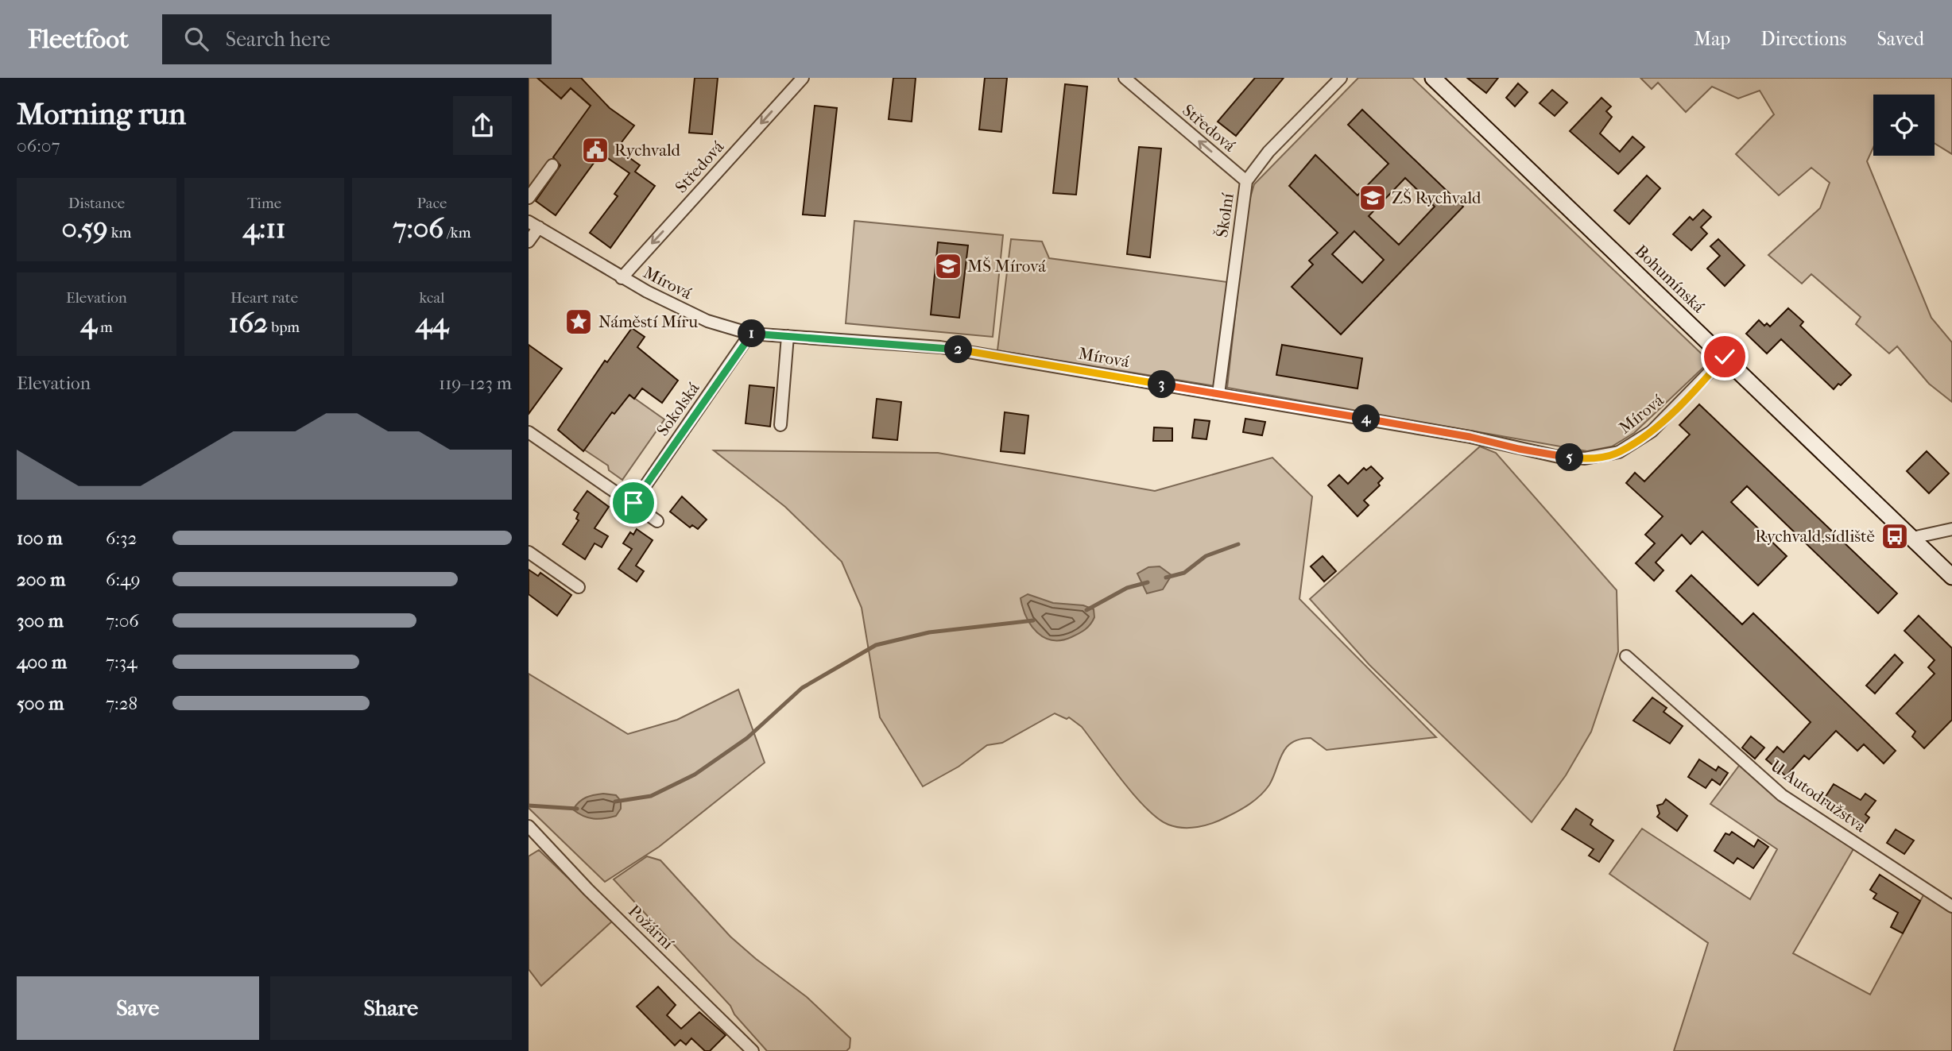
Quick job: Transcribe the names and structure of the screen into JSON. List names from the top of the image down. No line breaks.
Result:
{"streets":{"main road":["Bohumínská"],"street":["Středová","Školní","Mírová","Sokolská","U Autodružstva","Požární"]},"crossings":[["Středová","Školní"],["Středová","Mírová"],["Školní","Mírová"],["Bohumínská","Mírová"],["Mírová","Sokolská"]],"places":{"public building":["Rychvald"],"school or university":["ZŠ Rychvald","MŠ Mírová"],"place":["Náměstí Míru"],"bus stop":["Rychvald,sídliště"]},"page":{"header":"Fleetfoot","search":"Search here","nav":["Map","Directions","Saved"],"heading":["Morning run","06:07"],"stats":[["Distance","0.59 km"],["Time","4:11"],["Pace","7:06 /km"],["Elevation","4 m"],["Heart rate","162 bpm"],["kcal","44"]],"pins":["1","2","3","4","5"],"chart":["Elevation","119–123 m"],"list":[{"name":"100 m","note":"6:32"},{"name":"200 m","note":"6:49"},{"name":"300 m","note":"7:06"},{"name":"400 m","note":"7:34"},{"name":"500 m","note":"7:28"}],"buttons":["Save","Share"]}}
